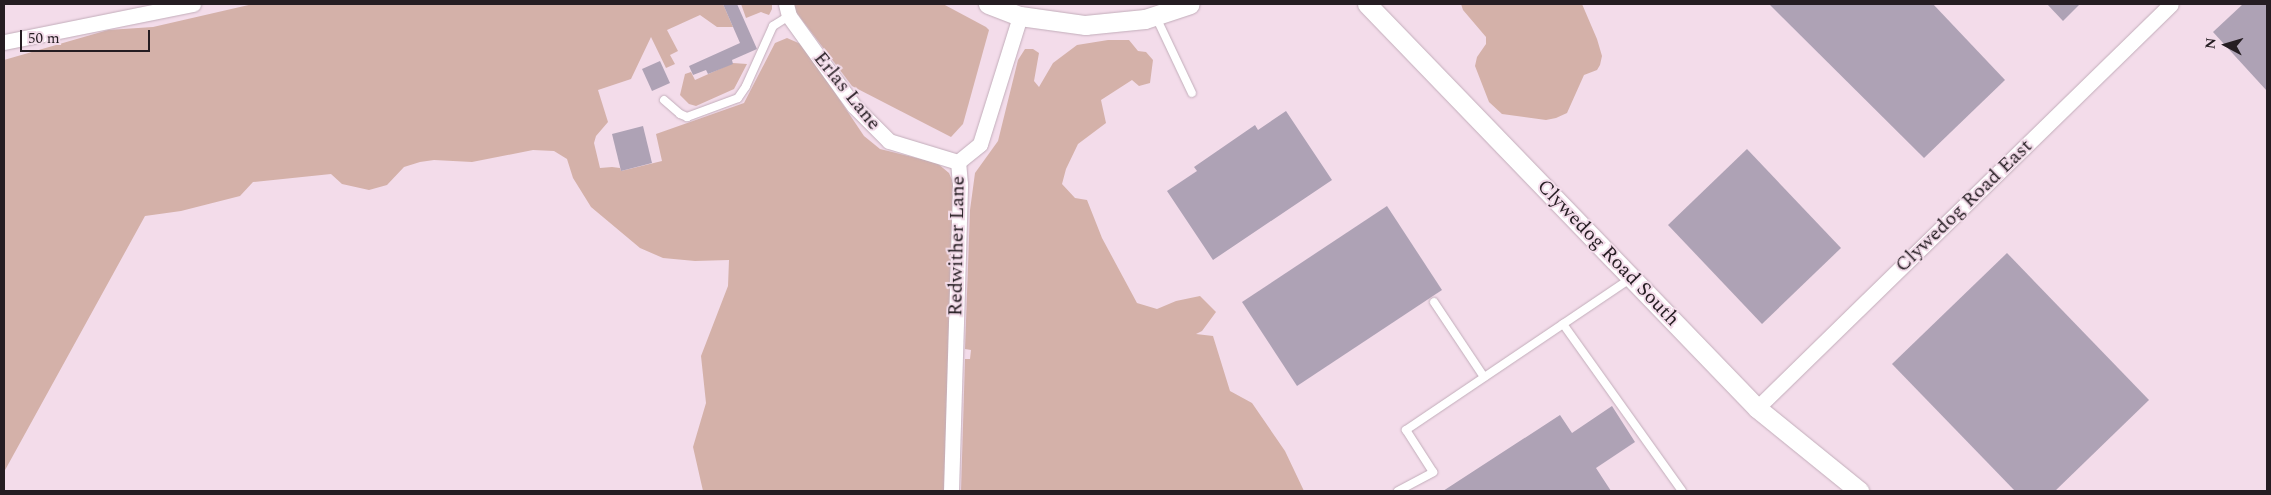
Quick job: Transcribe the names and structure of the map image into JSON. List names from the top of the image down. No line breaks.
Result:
{"streets":{"street":["Erlas Lane","Clywedog Road East","Redwither Lane","Clywedog Road South"]},"crossings":[["Erlas Lane","Redwither Lane"],["Clywedog Road East","Clywedog Road South"]],"scale_bar":"50 m","north":"left"}
